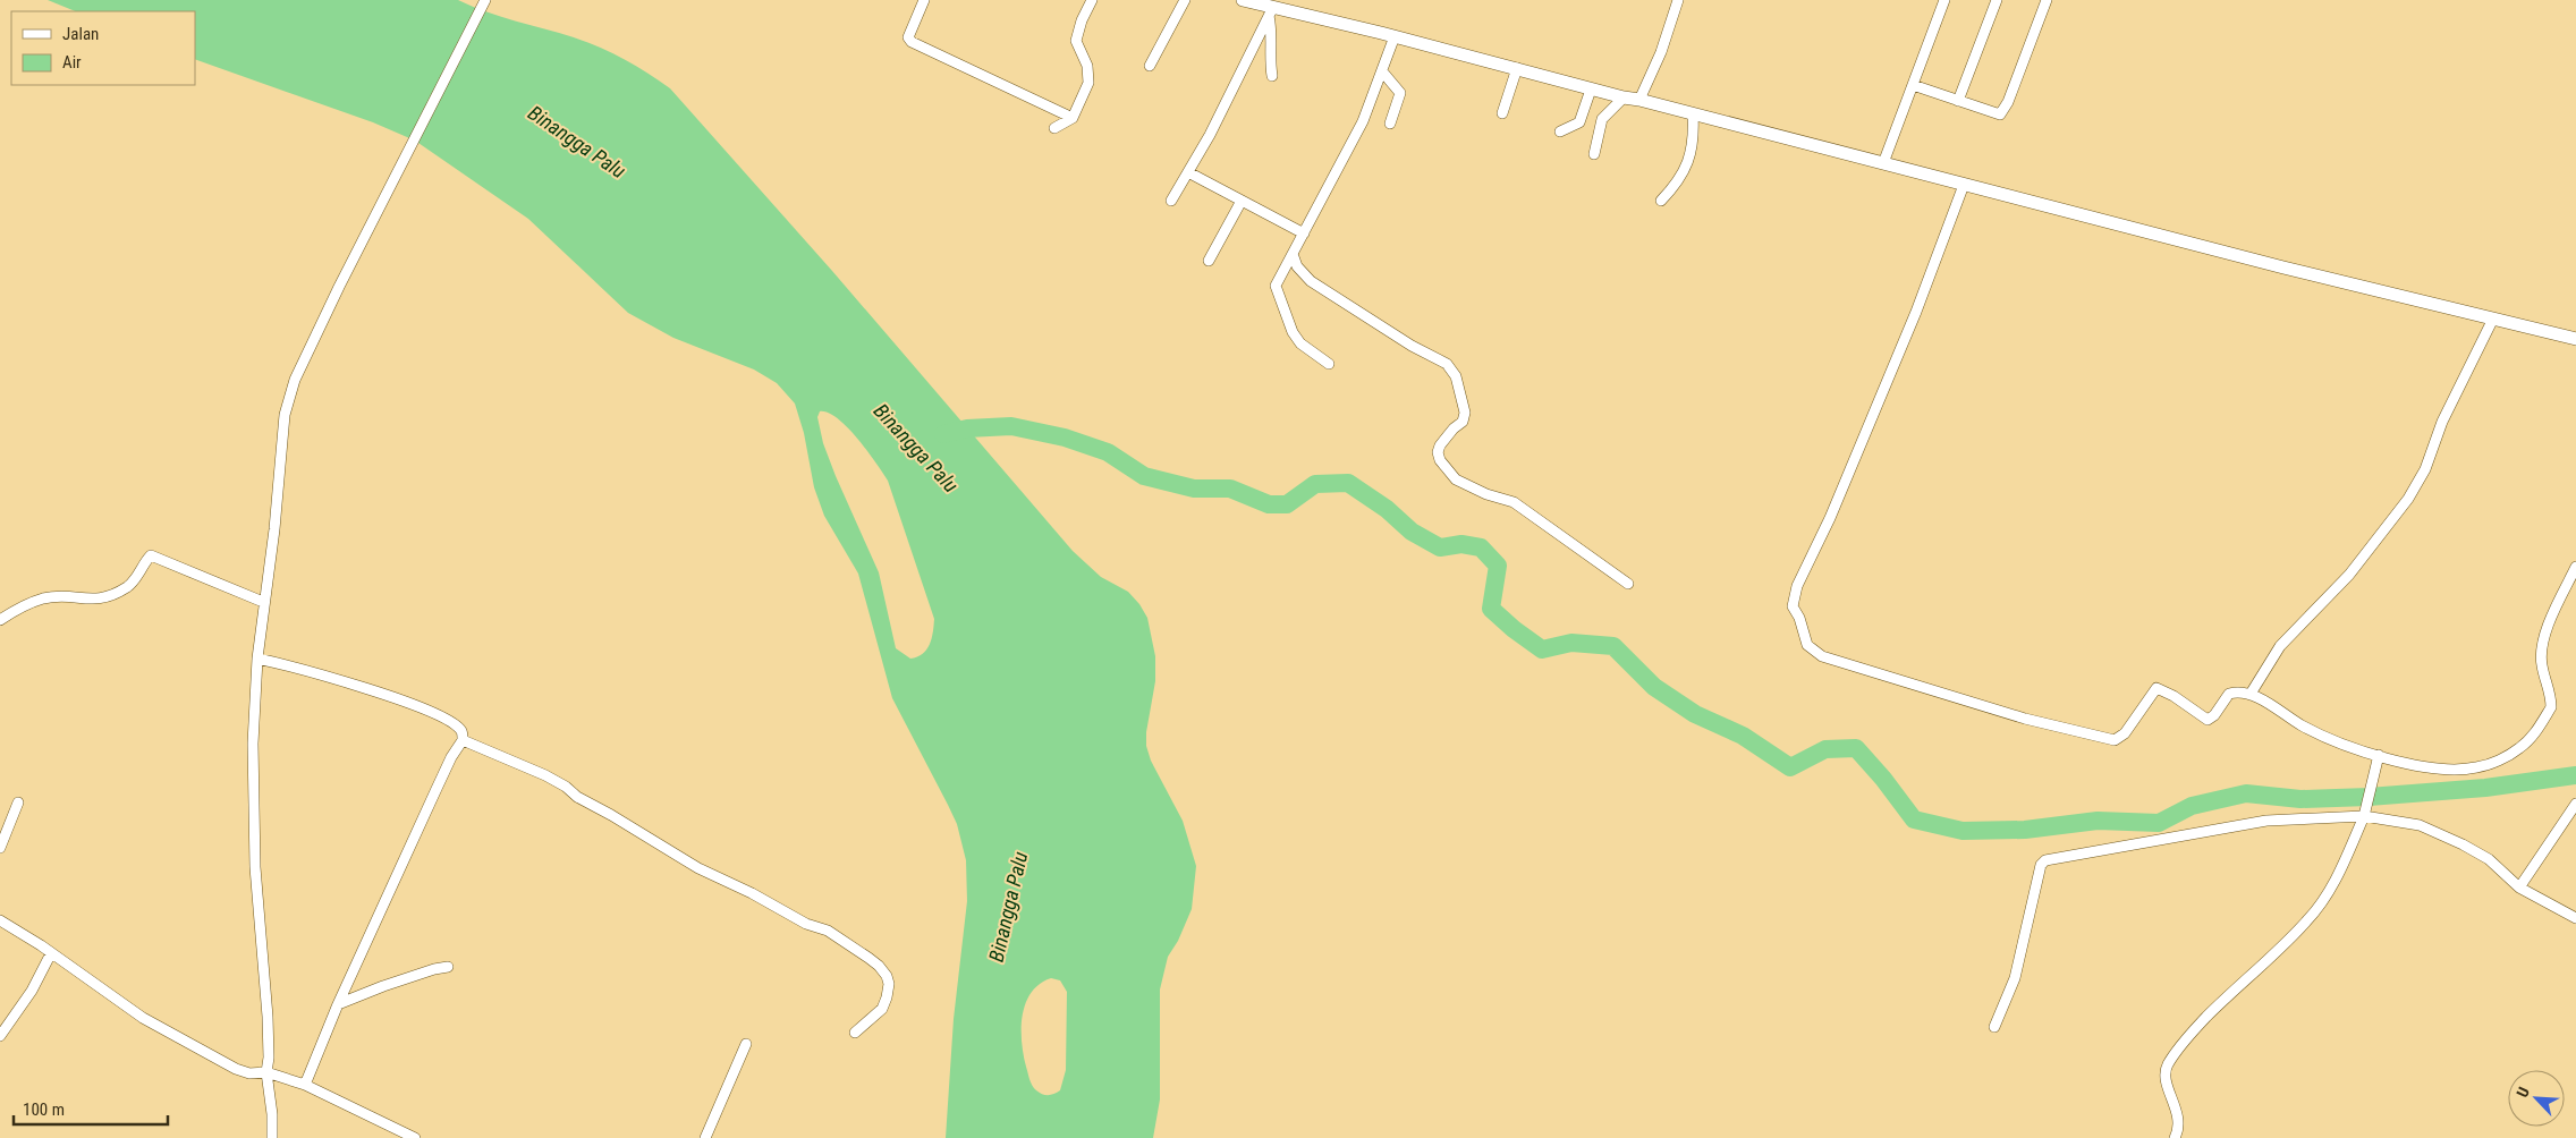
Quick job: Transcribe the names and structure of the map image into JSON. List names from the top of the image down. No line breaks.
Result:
{"water":["Binangga Palu"],"legend":["Jalan","Air"],"scale_bar":"100 m","north":"top left"}
